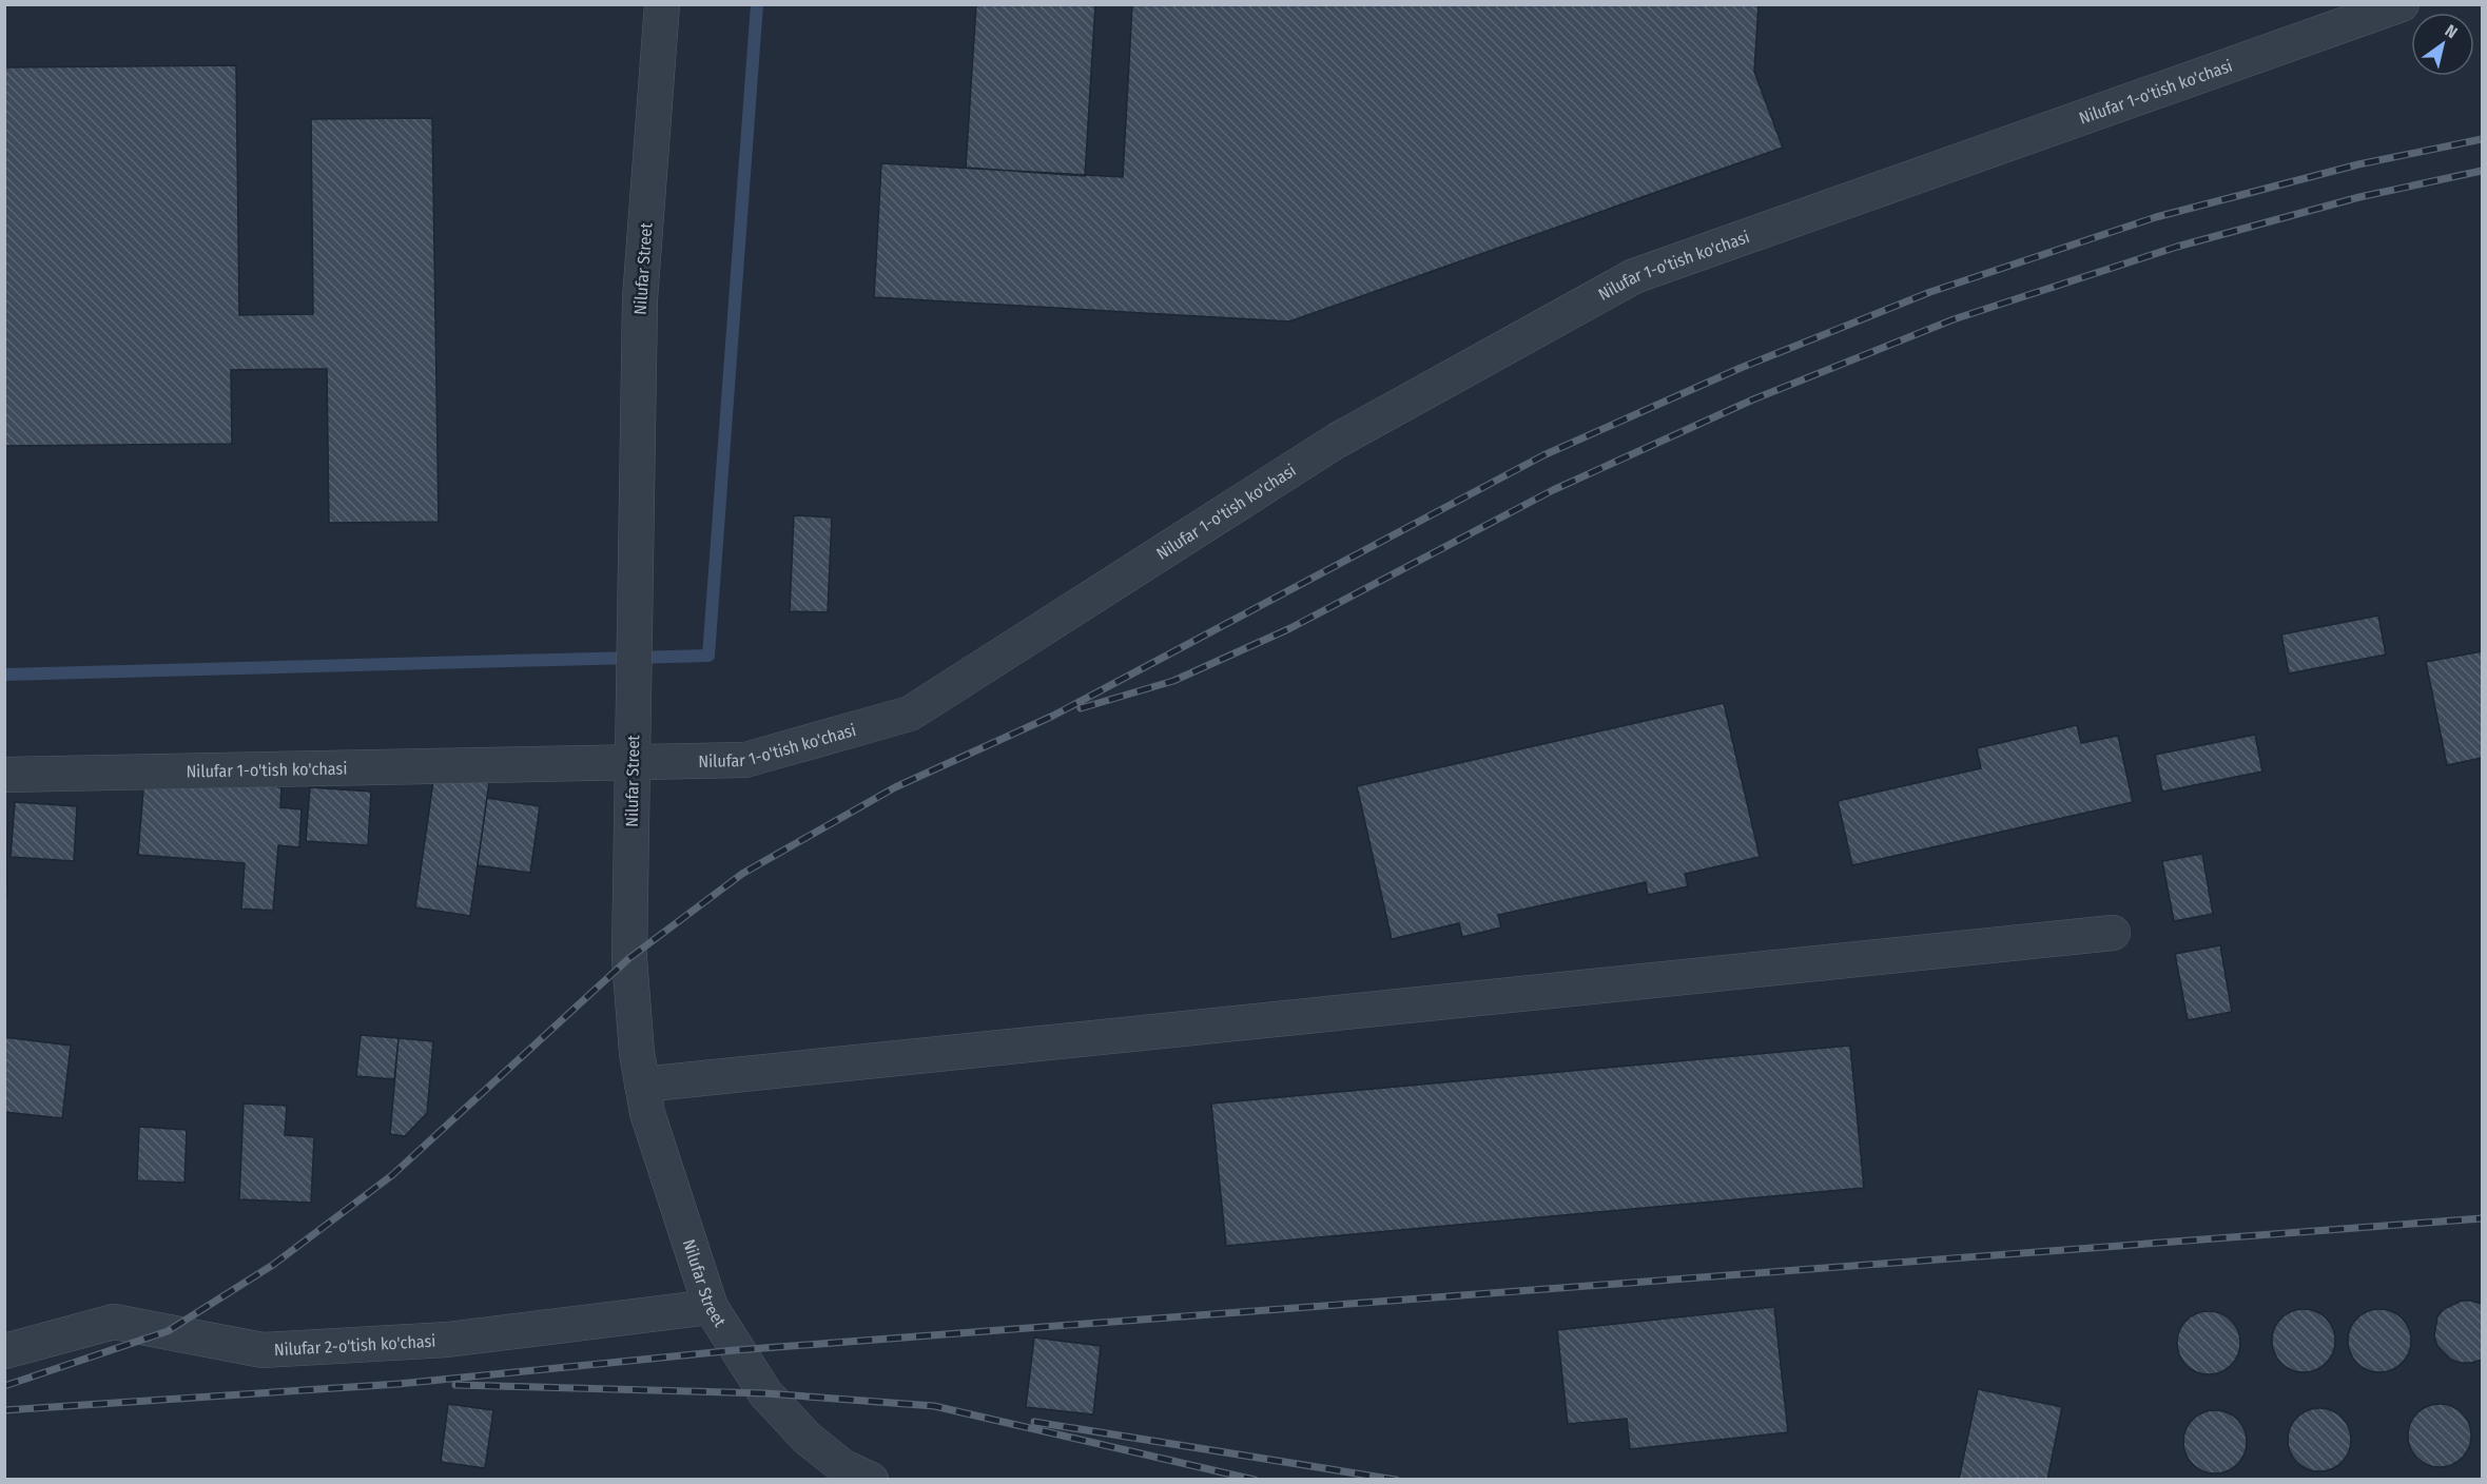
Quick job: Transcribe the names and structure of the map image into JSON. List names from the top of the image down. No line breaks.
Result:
{"streets":{"street":["Nilufar 1-o'tish ko'chasi","Nilufar Street","Nilufar 2-o'tish ko'chasi"]},"crossings":[["Nilufar 1-o'tish ko'chasi","Nilufar Street"],["Nilufar Street","Nilufar 2-o'tish ko'chasi"]],"north":"top right"}
